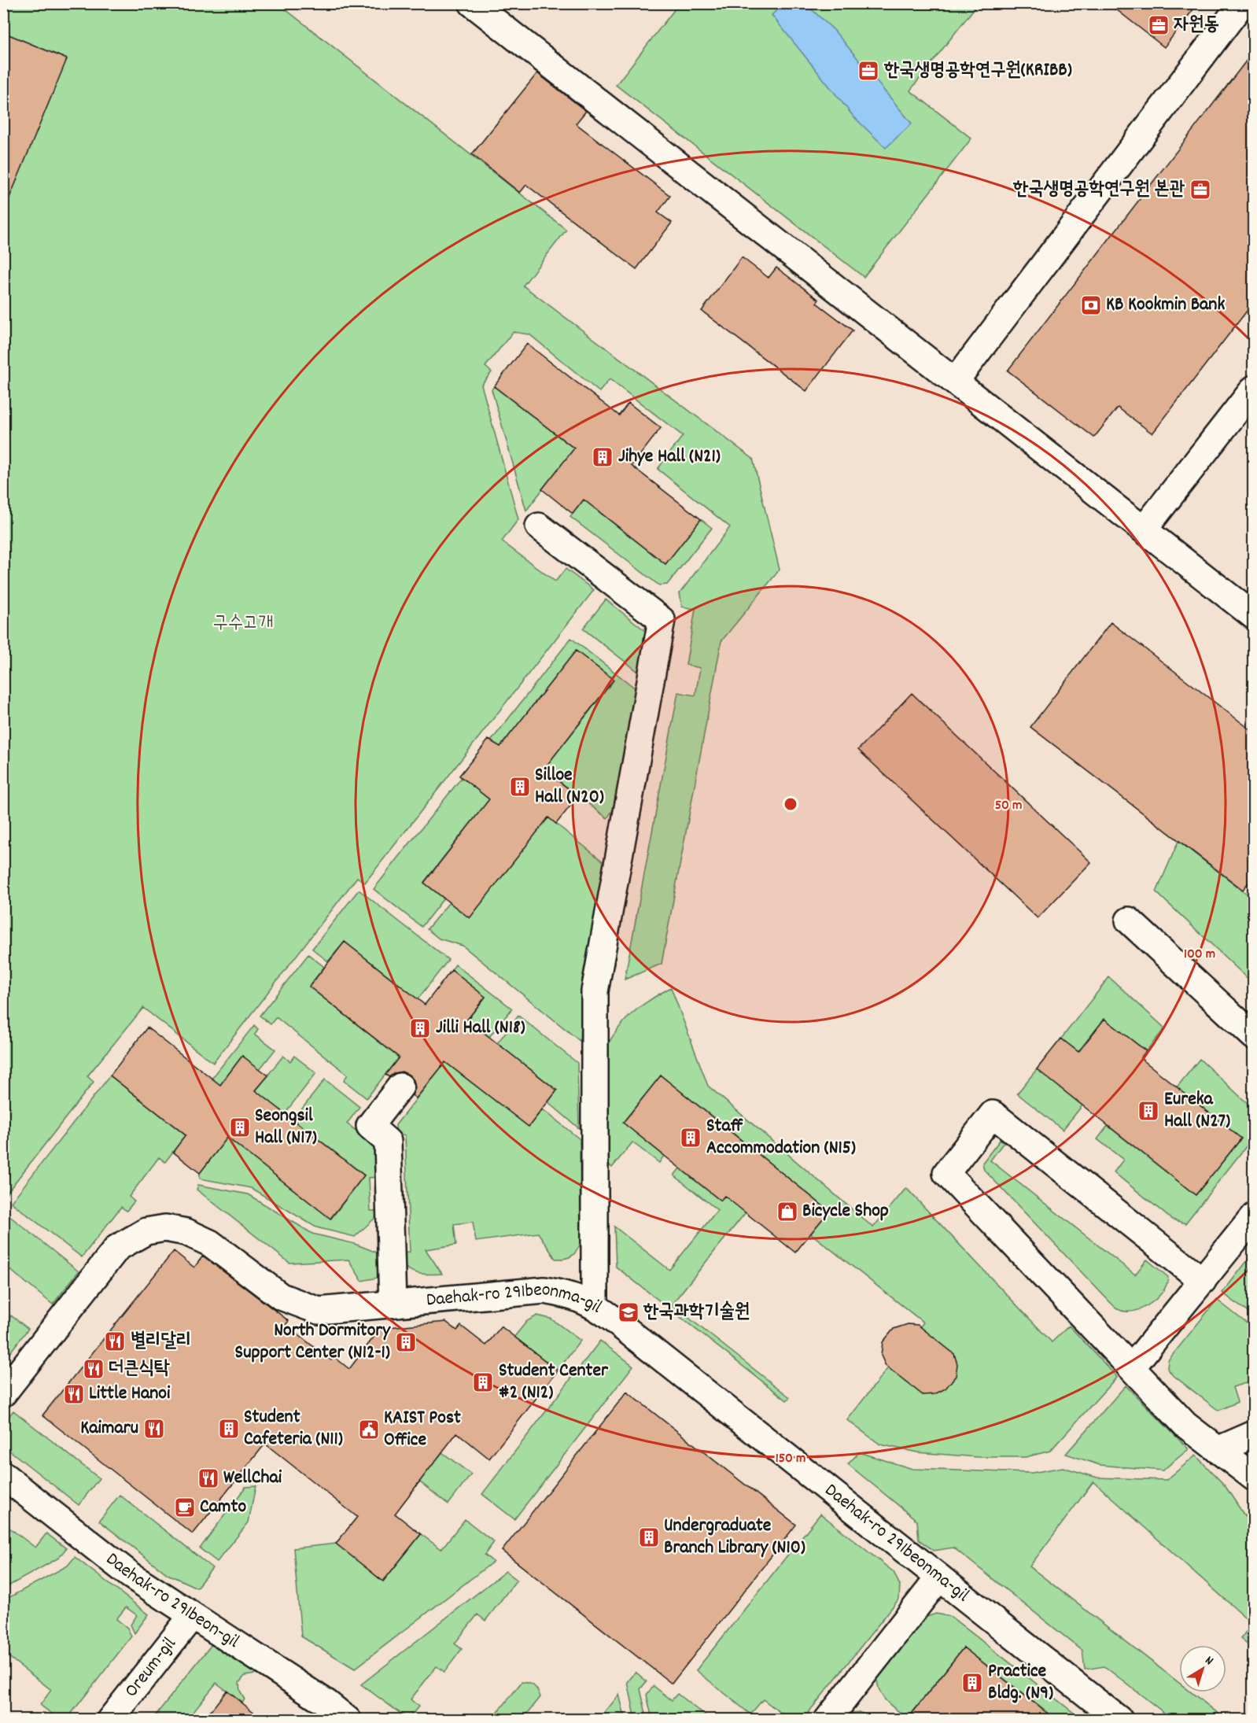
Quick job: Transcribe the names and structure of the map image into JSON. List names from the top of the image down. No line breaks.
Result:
{"streets":{"street":["Daehak-ro 291beonma-gil","Daehak-ro 291beon-gil","Oreum-gil"]},"crossings":[["Daehak-ro 291beon-gil","Oreum-gil"]],"parks":["구수고개"],"places":{"office":["자원동","한국생명공학연구원(KRIBB)","한국생명공학연구원 본관"],"bank":["KB Kookmin Bank"],"building":["Jihye Hall (N21)","Silloe Hall (N20)","Jilli Hall (N18)","Eureka Hall (N27)","Seongsil Hall (N17)","Staff Accommodation (N15)","North Dormitory Support Center (N12-1)","Student Center #2 (N12)","Student Cafeteria (N11)","Undergraduate Branch Library (N10)","Practice Bldg. (N9)"],"shop":["Bicycle Shop"],"school or university":["한국과학기술원"],"restaurant":["별리달리","더큰식탁","Little Hanoi","Kaimaru","WellChai"],"public building":["KAIST Post Office"],"cafe":["Camto"]},"north":"top right","rings":["50 m","100 m","150 m"]}
